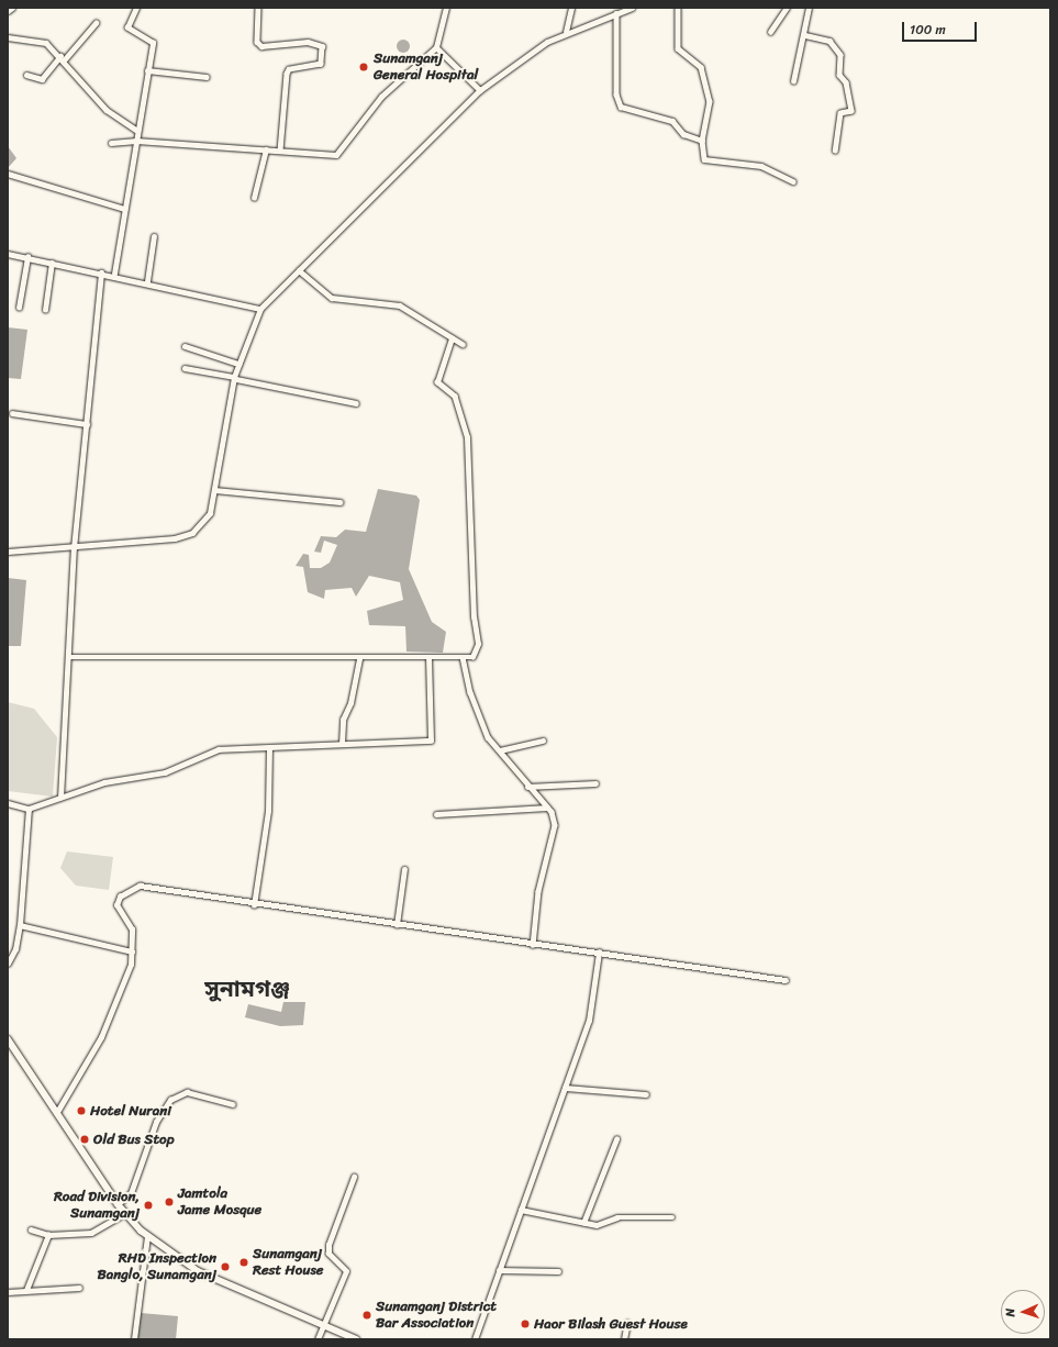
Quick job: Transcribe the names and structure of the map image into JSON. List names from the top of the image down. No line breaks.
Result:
{"districts":["সুনামগঞ্জ"],"places":["Sunamganj General Hospital","Hotel Nurani","Old Bus Stop","Jamtola Jame Mosque","Road Division, Sunamganj","Sunamganj Rest House","RHD Inspection Banglo, Sunamganj","Sunamganj District Bar Association","Haor Bilash Guest House"],"scale_bar":"100 m","north":"left"}
